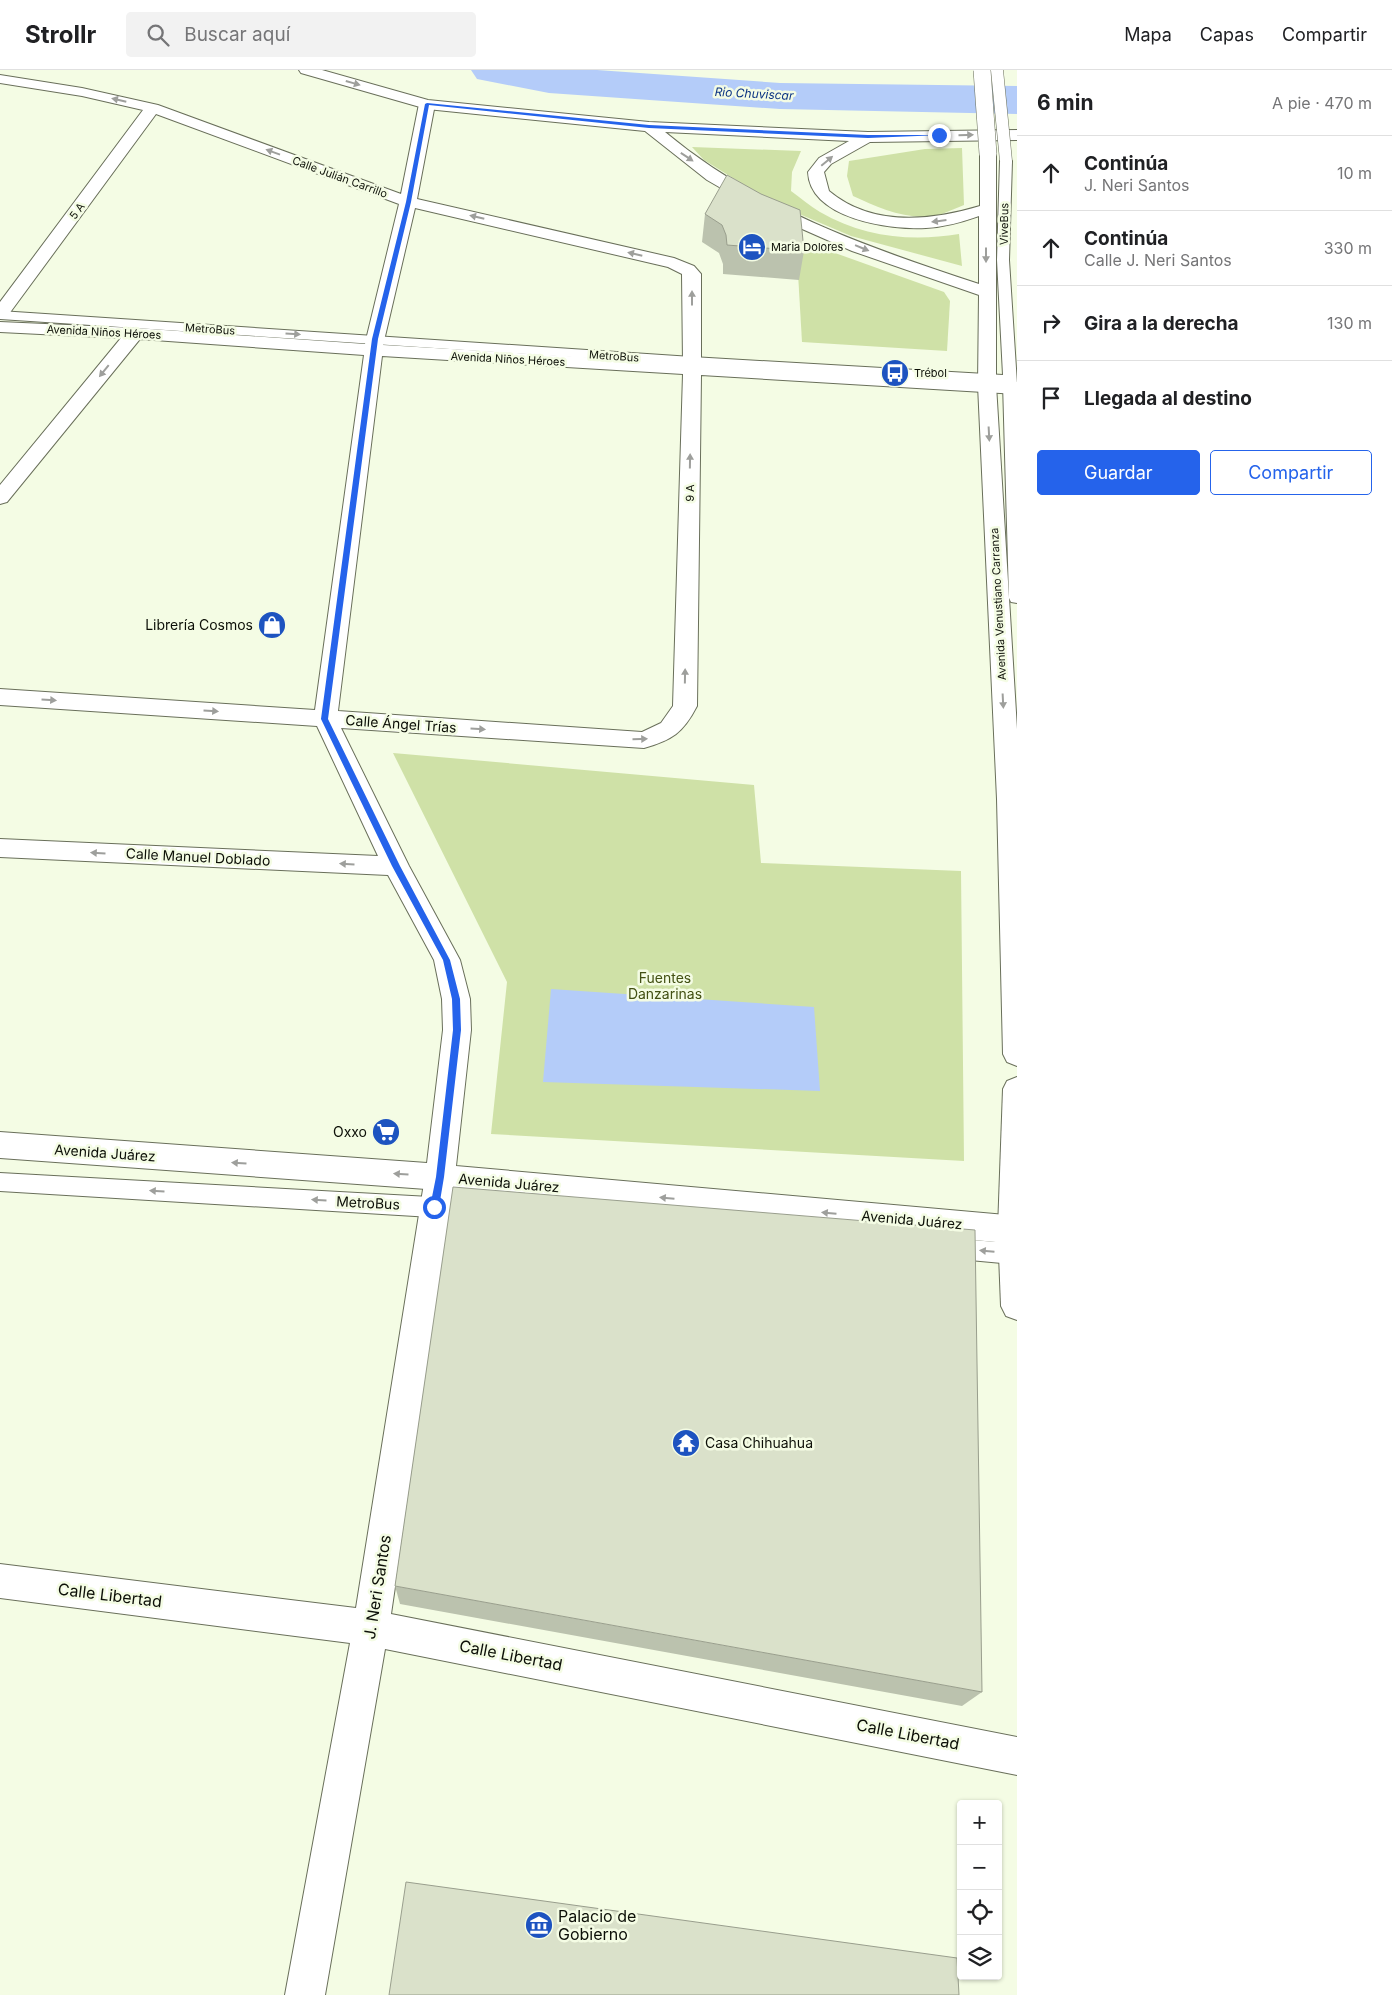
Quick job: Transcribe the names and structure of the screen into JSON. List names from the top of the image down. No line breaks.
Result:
{"streets":{"street":["Calle Julián Carrillo","5 A","Avenida Niños Héroes","9 A","Avenida Venustiano Carranza","Calle Ángel Trías","Calle Manuel Doblado","Avenida Juárez","J. Neri Santos","Calle Libertad"],"lane":["ViveBus","MetroBus"]},"crossings":[["Calle Julián Carrillo","5 A"],["Calle Julián Carrillo","9 A"],["5 A","MetroBus"],["ViveBus","Avenida Niños Héroes"],["MetroBus","Avenida Niños Héroes"],["MetroBus","Avenida Juárez"],["MetroBus","J. Neri Santos"],["Avenida Niños Héroes","9 A"],["Avenida Niños Héroes","Avenida Venustiano Carranza"],["9 A","Calle Ángel Trías"],["Calle Ángel Trías","J. Neri Santos"],["Calle Manuel Doblado","J. Neri Santos"],["Avenida Juárez","J. Neri Santos"],["J. Neri Santos","Calle Libertad"]],"one_way":["9 A","Avenida Venustiano Carranza","Calle Ángel Trías","Calle Manuel Doblado","Avenida Juárez"],"water":["Rio Chuviscar"],"parks":["Fuentes Danzarinas"],"places":{"hotel":["Maria Dolores"],"bus stop":["Trébol"],"shop":["Librería Cosmos"],"supermarket":["Oxxo"],"temple":["Casa Chihuahua"],"museum":["Palacio de Gobierno"]},"page":{"header":"Strollr","search":"Buscar aquí","nav":["Mapa","Capas","Compartir"],"heading":["6 min","A pie · 470 m"],"list":[["Continúa","J. Neri Santos","10 m"],["Continúa","Calle J. Neri Santos","330 m"],["Gira a la derecha","130 m"],"Llegada al destino"],"buttons":["Guardar","Compartir"],"map_buttons":["+","−"]}}
